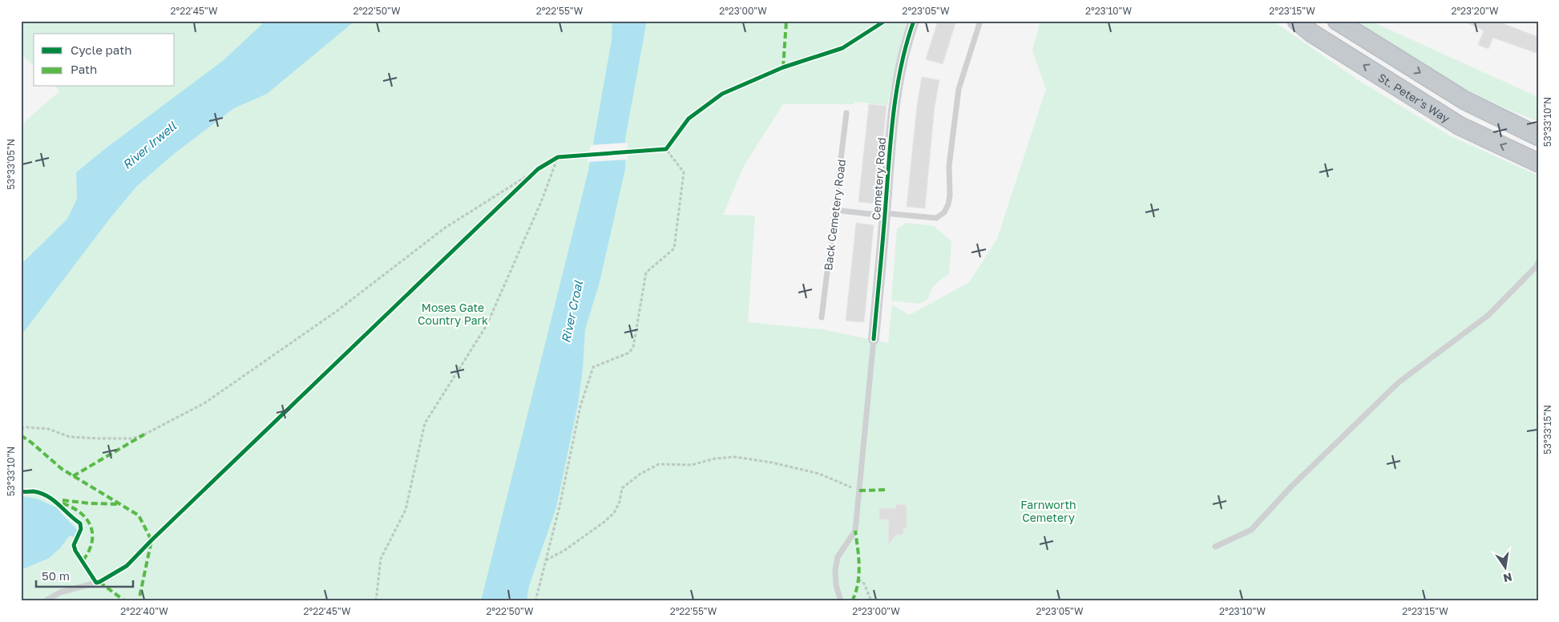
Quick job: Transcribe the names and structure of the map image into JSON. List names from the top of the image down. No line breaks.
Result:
{"streets":{"highway":["St. Peter's Way"],"street":["Cemetery Road"],"lane":["Back Cemetery Road"]},"water":["River Irwell","River Croal"],"parks":["Moses Gate Country Park","Farnworth Cemetery"],"legend":["Cycle path","Path"],"scale_bar":"50 m","north":"bottom","coordinates":["2°22'45\"W","2°22'50\"W","2°22'55\"W","2°23'00\"W","2°23'05\"W","2°23'10\"W","2°23'15\"W","2°23'20\"W","53°33'10\"N","53°33'05\"N","53°33'15\"N","2°22'40\"W"]}
